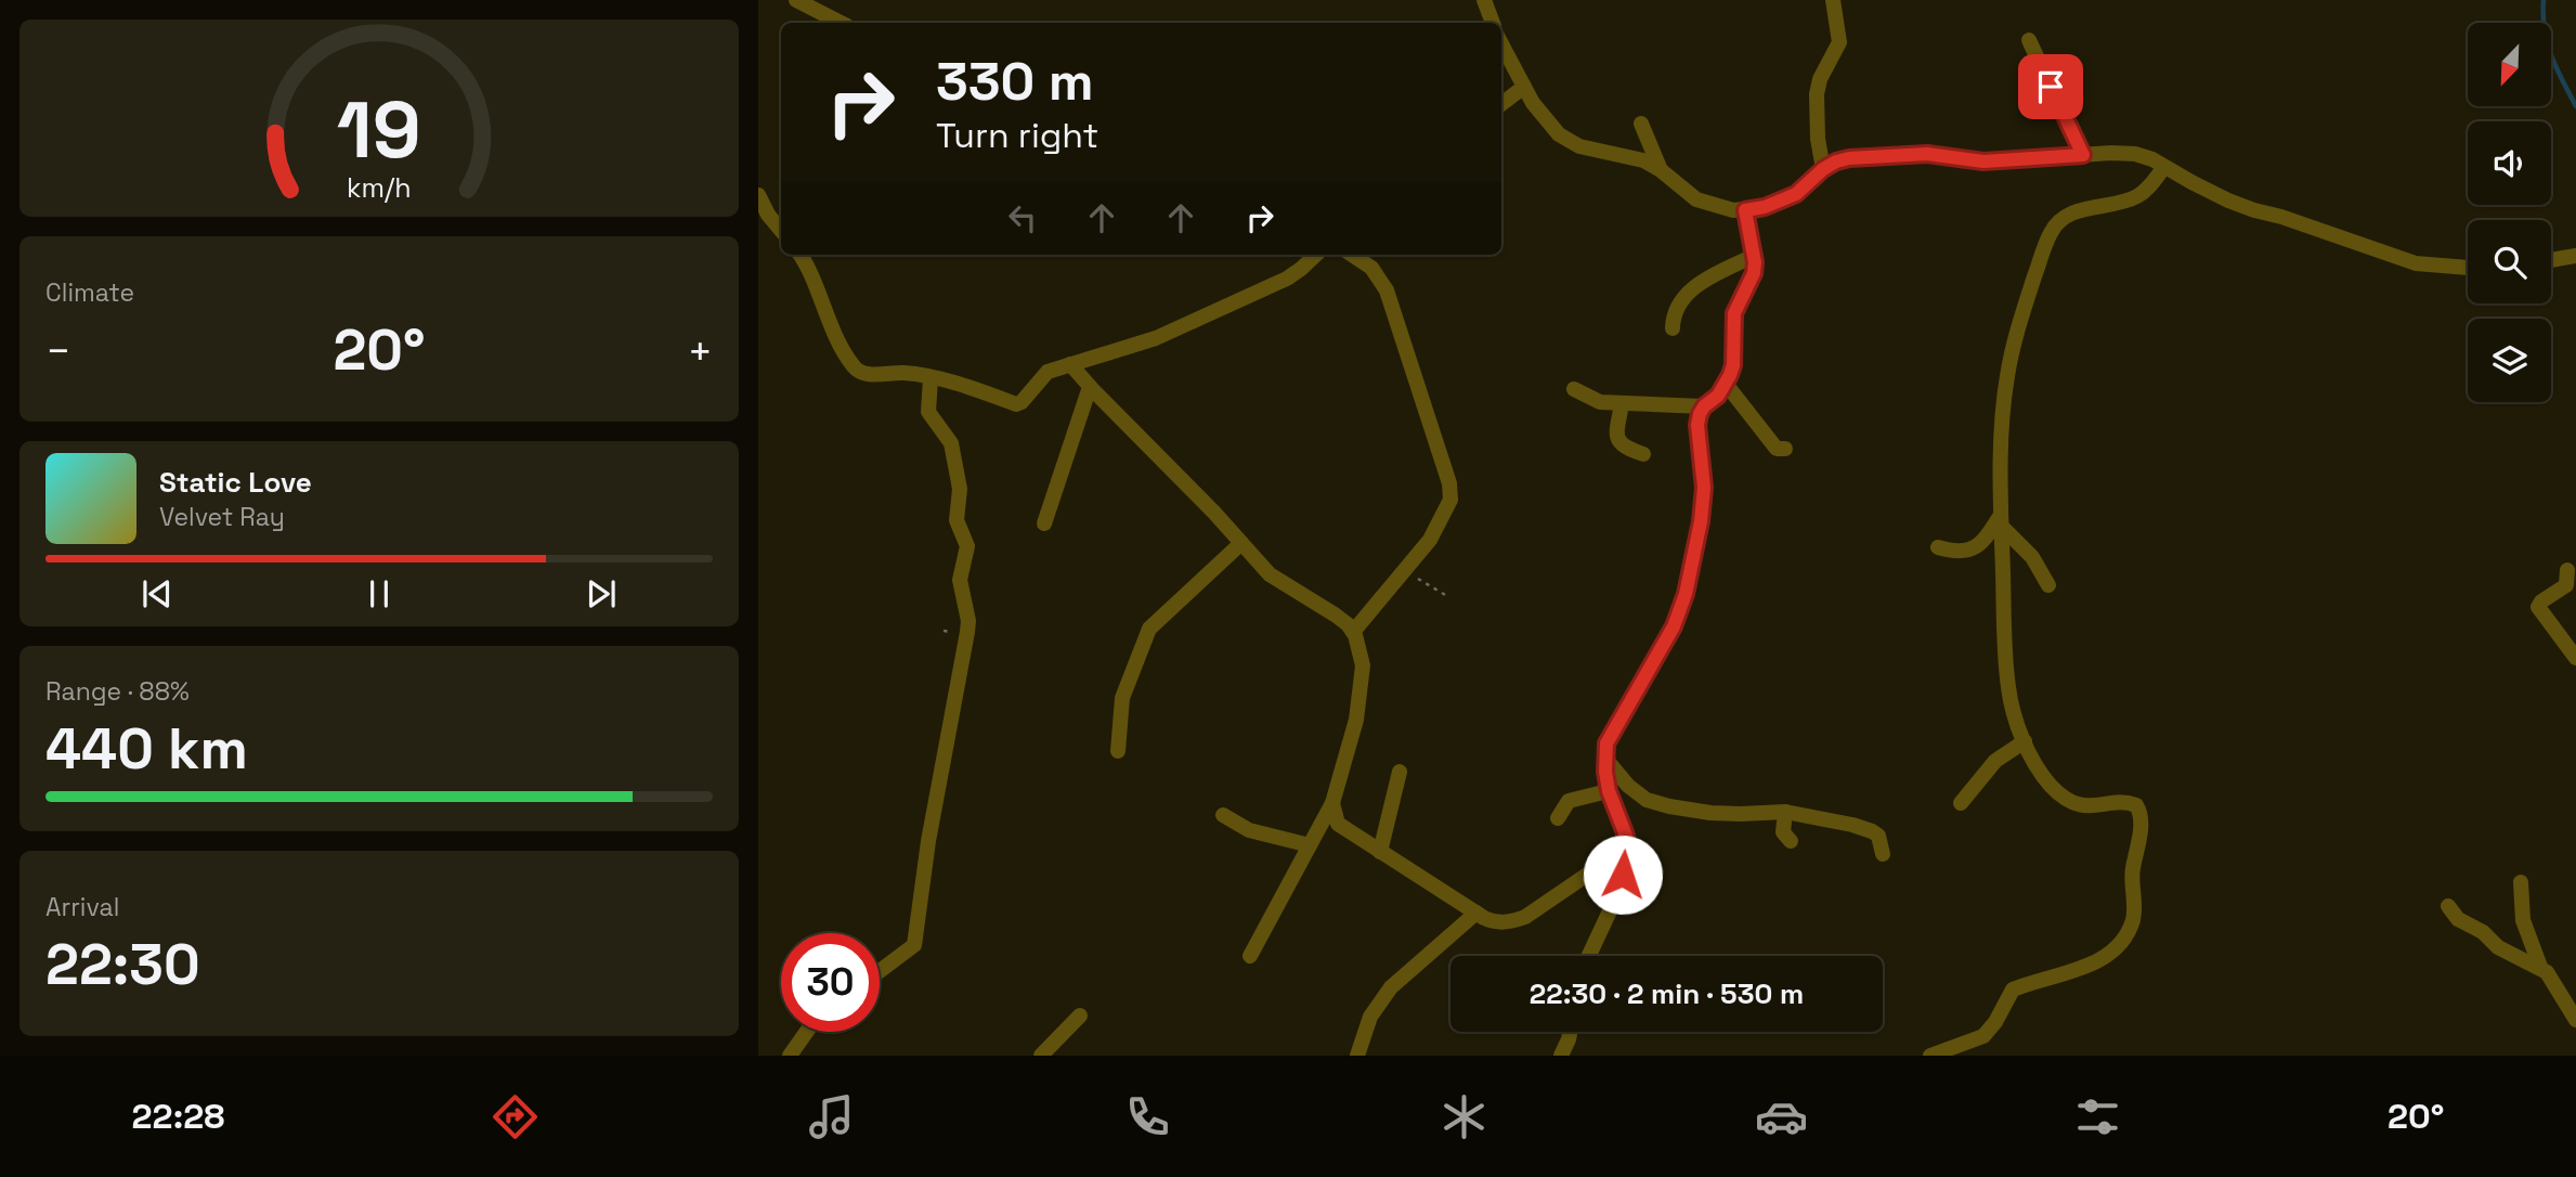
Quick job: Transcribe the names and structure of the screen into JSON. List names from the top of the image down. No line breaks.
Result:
{"north":"bottom left","page":{"turn":["330 m","Turn right"],"tile":["Climate",["Range · 88%","440 km"],["Arrival","22:30"]],"heat":["−","20°","+"],"song":["Static Love","Velvet Ray"],"limit":"30","trip":"22:30 · 2 min · 530 m","tabs":["22:28","20°"],"gauge":["19","km/h"]}}
